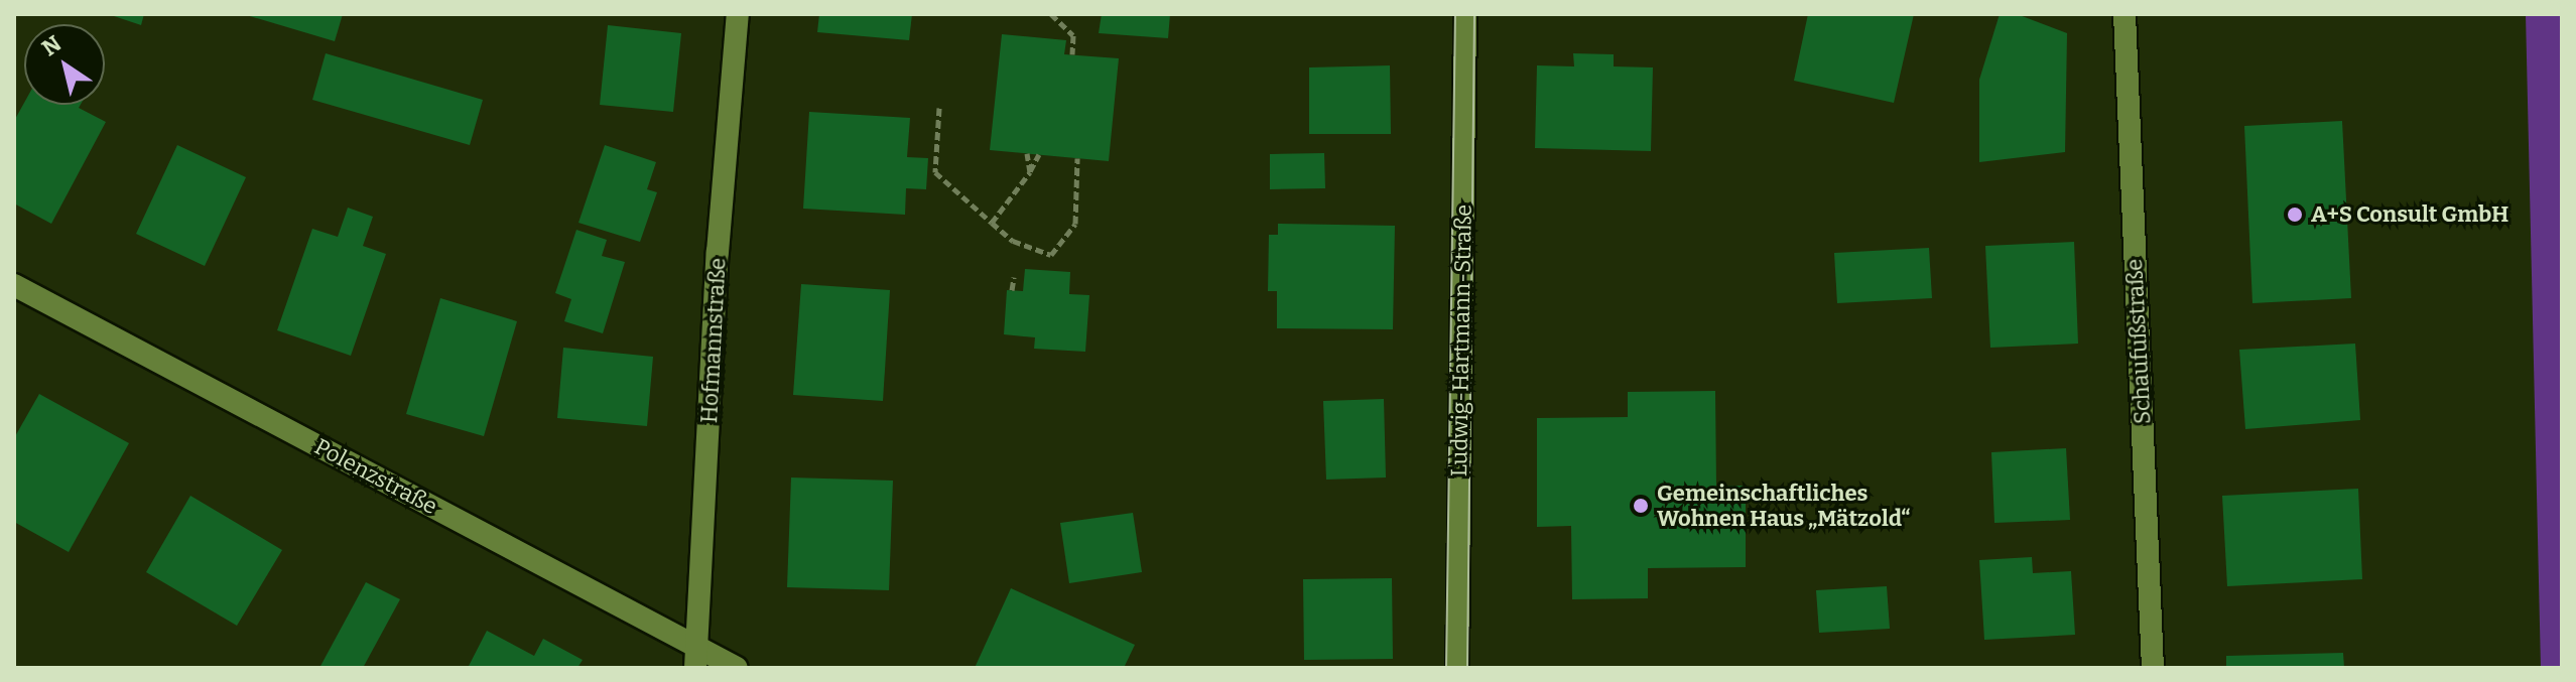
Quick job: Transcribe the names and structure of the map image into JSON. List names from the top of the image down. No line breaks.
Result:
{"streets":{"street":["Hofmannstraße","Ludwig-Hartmann-Straße","Schaufußstraße","Polenzstraße"]},"crossings":[["Hofmannstraße","Polenzstraße"]],"places":["A+S Consult GmbH","Gemeinschaftliches Wohnen Haus „Mätzold“"],"north":"top left"}
